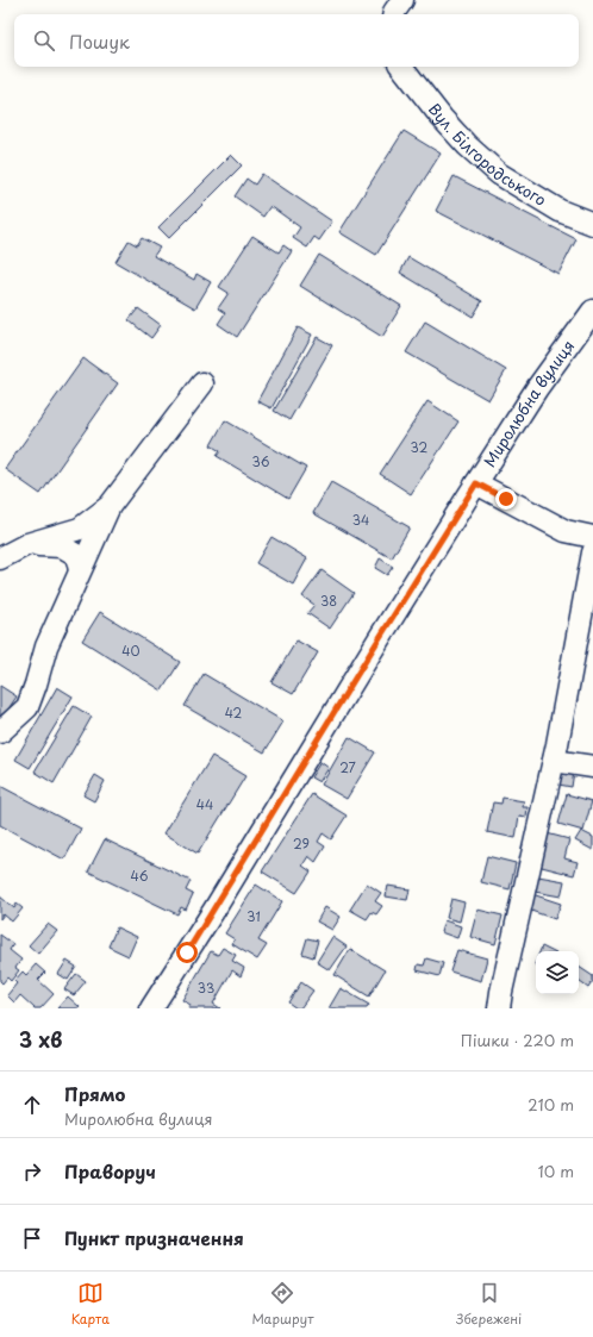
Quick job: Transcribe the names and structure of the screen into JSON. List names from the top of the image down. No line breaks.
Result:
{"streets":{"street":["Вул. Білгородського","Миролюбна вулиця"]},"house_numbers":["32","36","34","38","40","42","27","44","29","46","31","33"],"page":{"search":"Пошук","heading":["3 хв","Пішки · 220 m"],"list":[["Прямо","Миролюбна вулиця","210 m"],["Праворуч","10 m"],"Пункт призначення"],"nav":["Карта","Маршрут","Збережені"]}}
